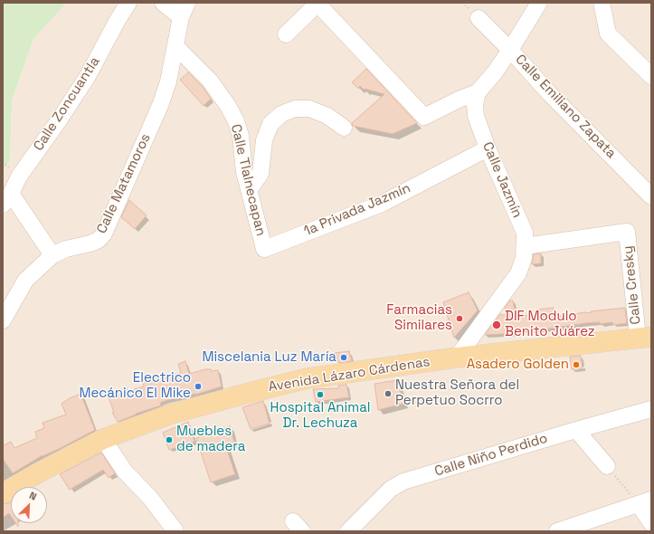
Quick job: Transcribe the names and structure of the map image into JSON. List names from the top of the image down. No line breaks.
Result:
{"streets":{"main road":["Avenida Lázaro Cárdenas"],"street":["Calle Zoncuantla","Calle Emiliano Zapata","Calle Tlalnecapan","Calle Jazmín","Calle Matamoros","1a Privada Jazmín","Calle Cresky","Calle Niño Perdido"]},"crossings":[["Calle Tlalnecapan","Calle Matamoros"],["Calle Tlalnecapan","1a Privada Jazmín"],["Calle Jazmín","1a Privada Jazmín"],["Calle Jazmín","Calle Cresky"],["Calle Jazmín","Avenida Lázaro Cárdenas"],["Calle Cresky","Avenida Lázaro Cárdenas"]],"places":["Farmacias Similares","DIF Modulo Benito Juárez","Miscelania Luz María","Asadero Golden","Electrico Mecánico El Mike","Nuestra Señora del Perpetuo Socrro","Hospital Animal Dr. Lechuza","Muebles de madera"],"north":"top right"}
